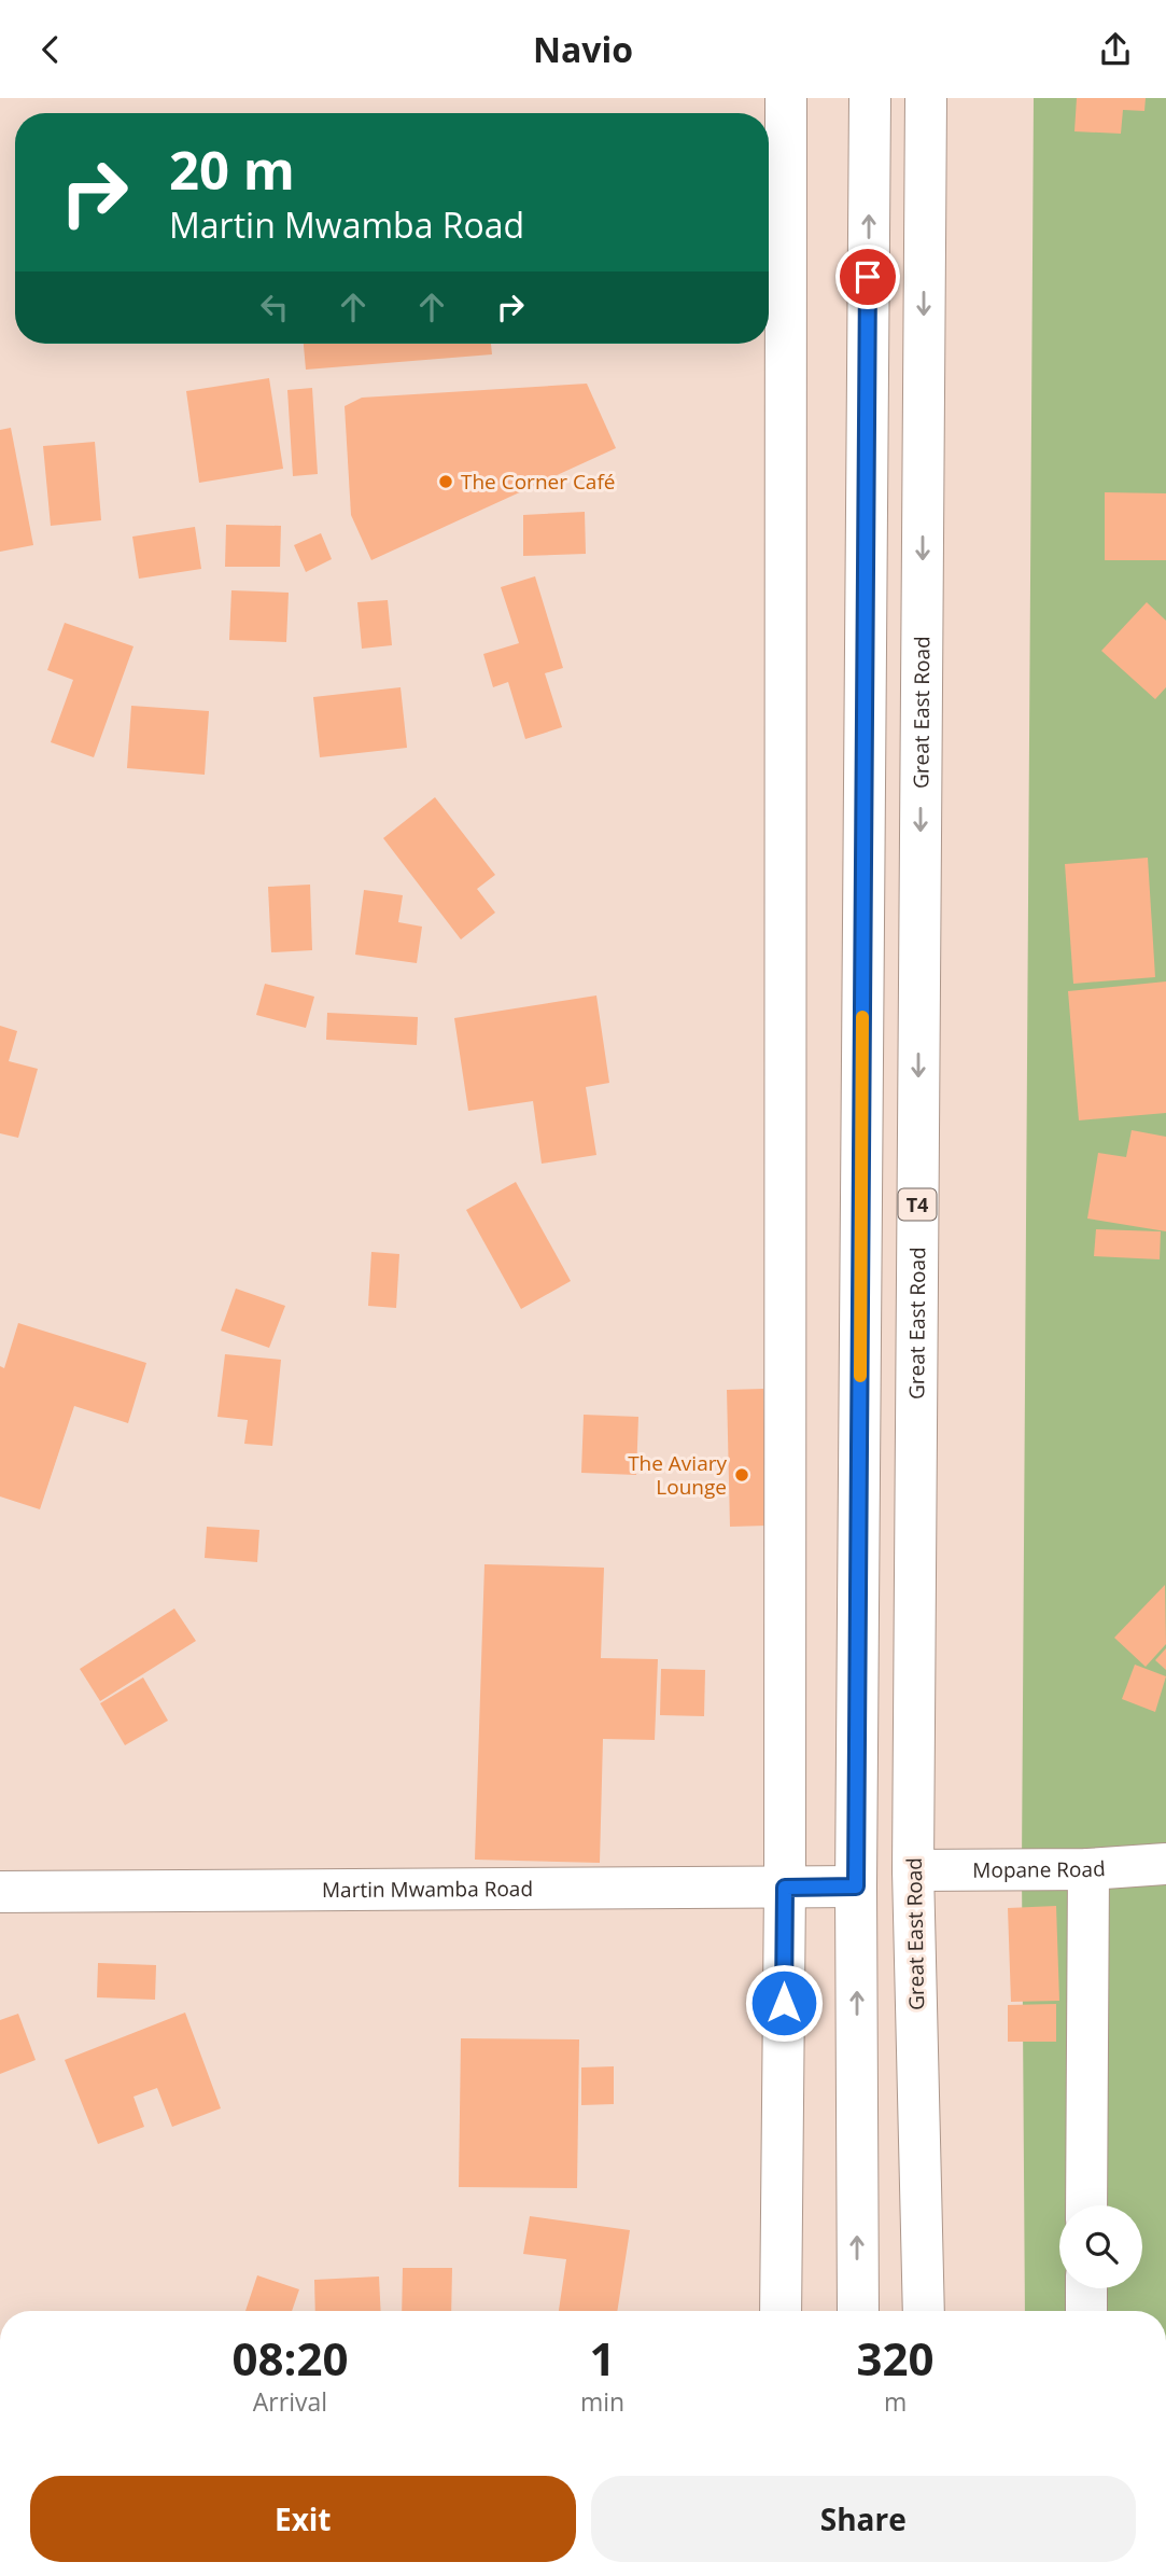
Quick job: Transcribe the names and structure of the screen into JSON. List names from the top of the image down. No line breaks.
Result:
{"streets":{"main road":["Great East Road","T4","Mopane Road","Martin Mwamba Road"]},"crossings":[["Great East Road","Mopane Road"]],"places":["The Corner Café","The Aviary Lounge"],"page":{"header":"Navio","turn":["20 m","Martin Mwamba Road"],"eta":["08:20","Arrival","1","min","320","m"],"buttons":["Exit","Share"]}}
